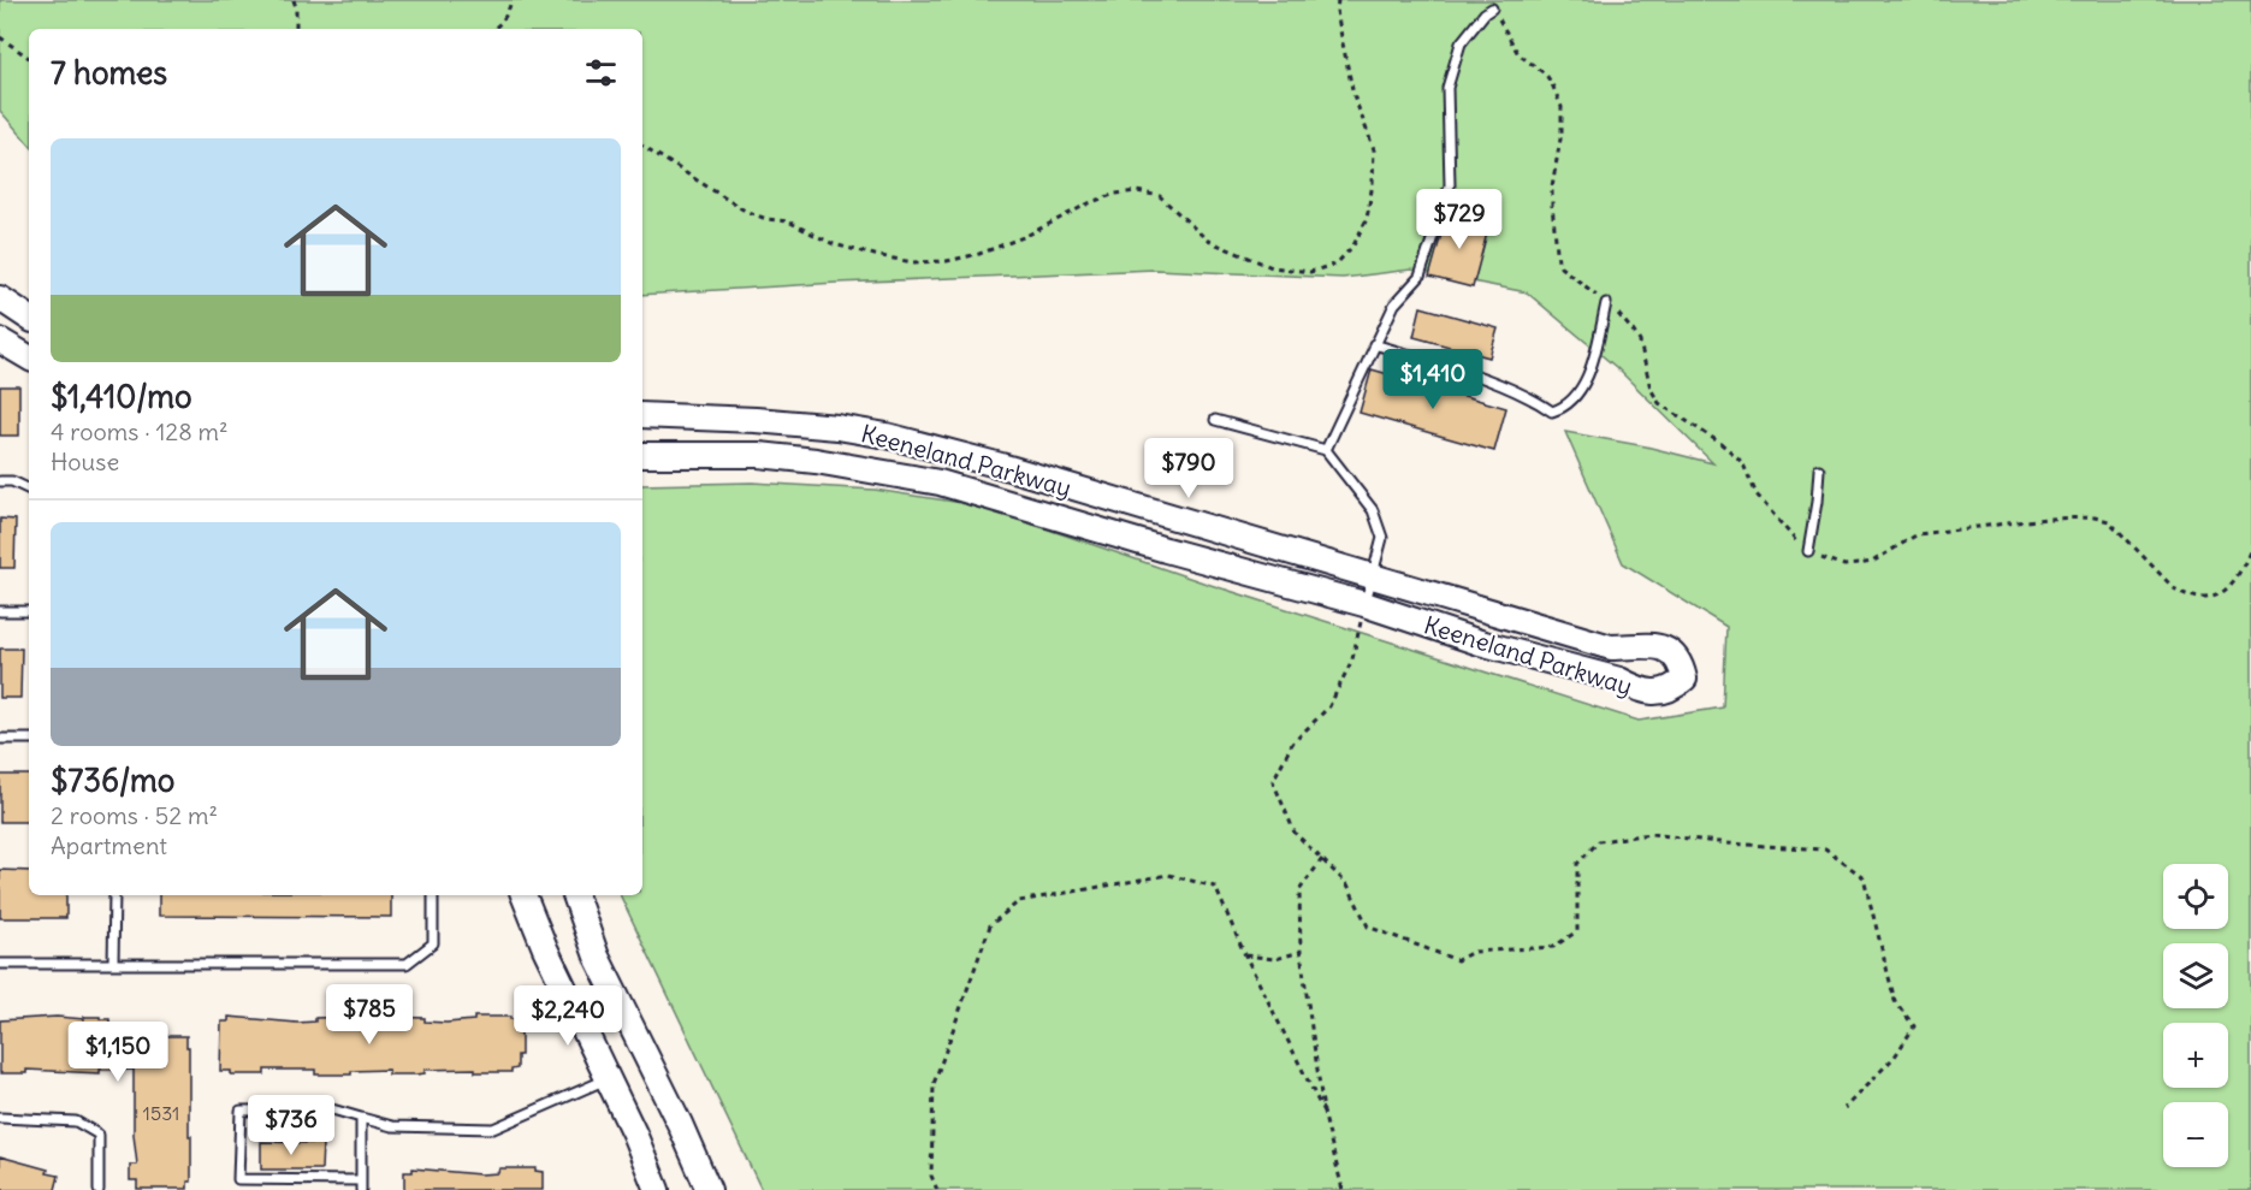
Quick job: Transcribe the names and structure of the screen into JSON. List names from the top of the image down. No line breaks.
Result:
{"streets":{"street":["Keeneland Parkway"]},"house_numbers":["1531"],"page":{"heading":"7 homes","list":[{"name":"$1,410/mo","note":"4 rooms · 128 m² · House"},{"name":"$736/mo","note":"2 rooms · 52 m² · Apartment"}],"price":["$729","$1,410","$790","$785","$2,240","$1,150","$736"],"map_buttons":["+","−"]}}
